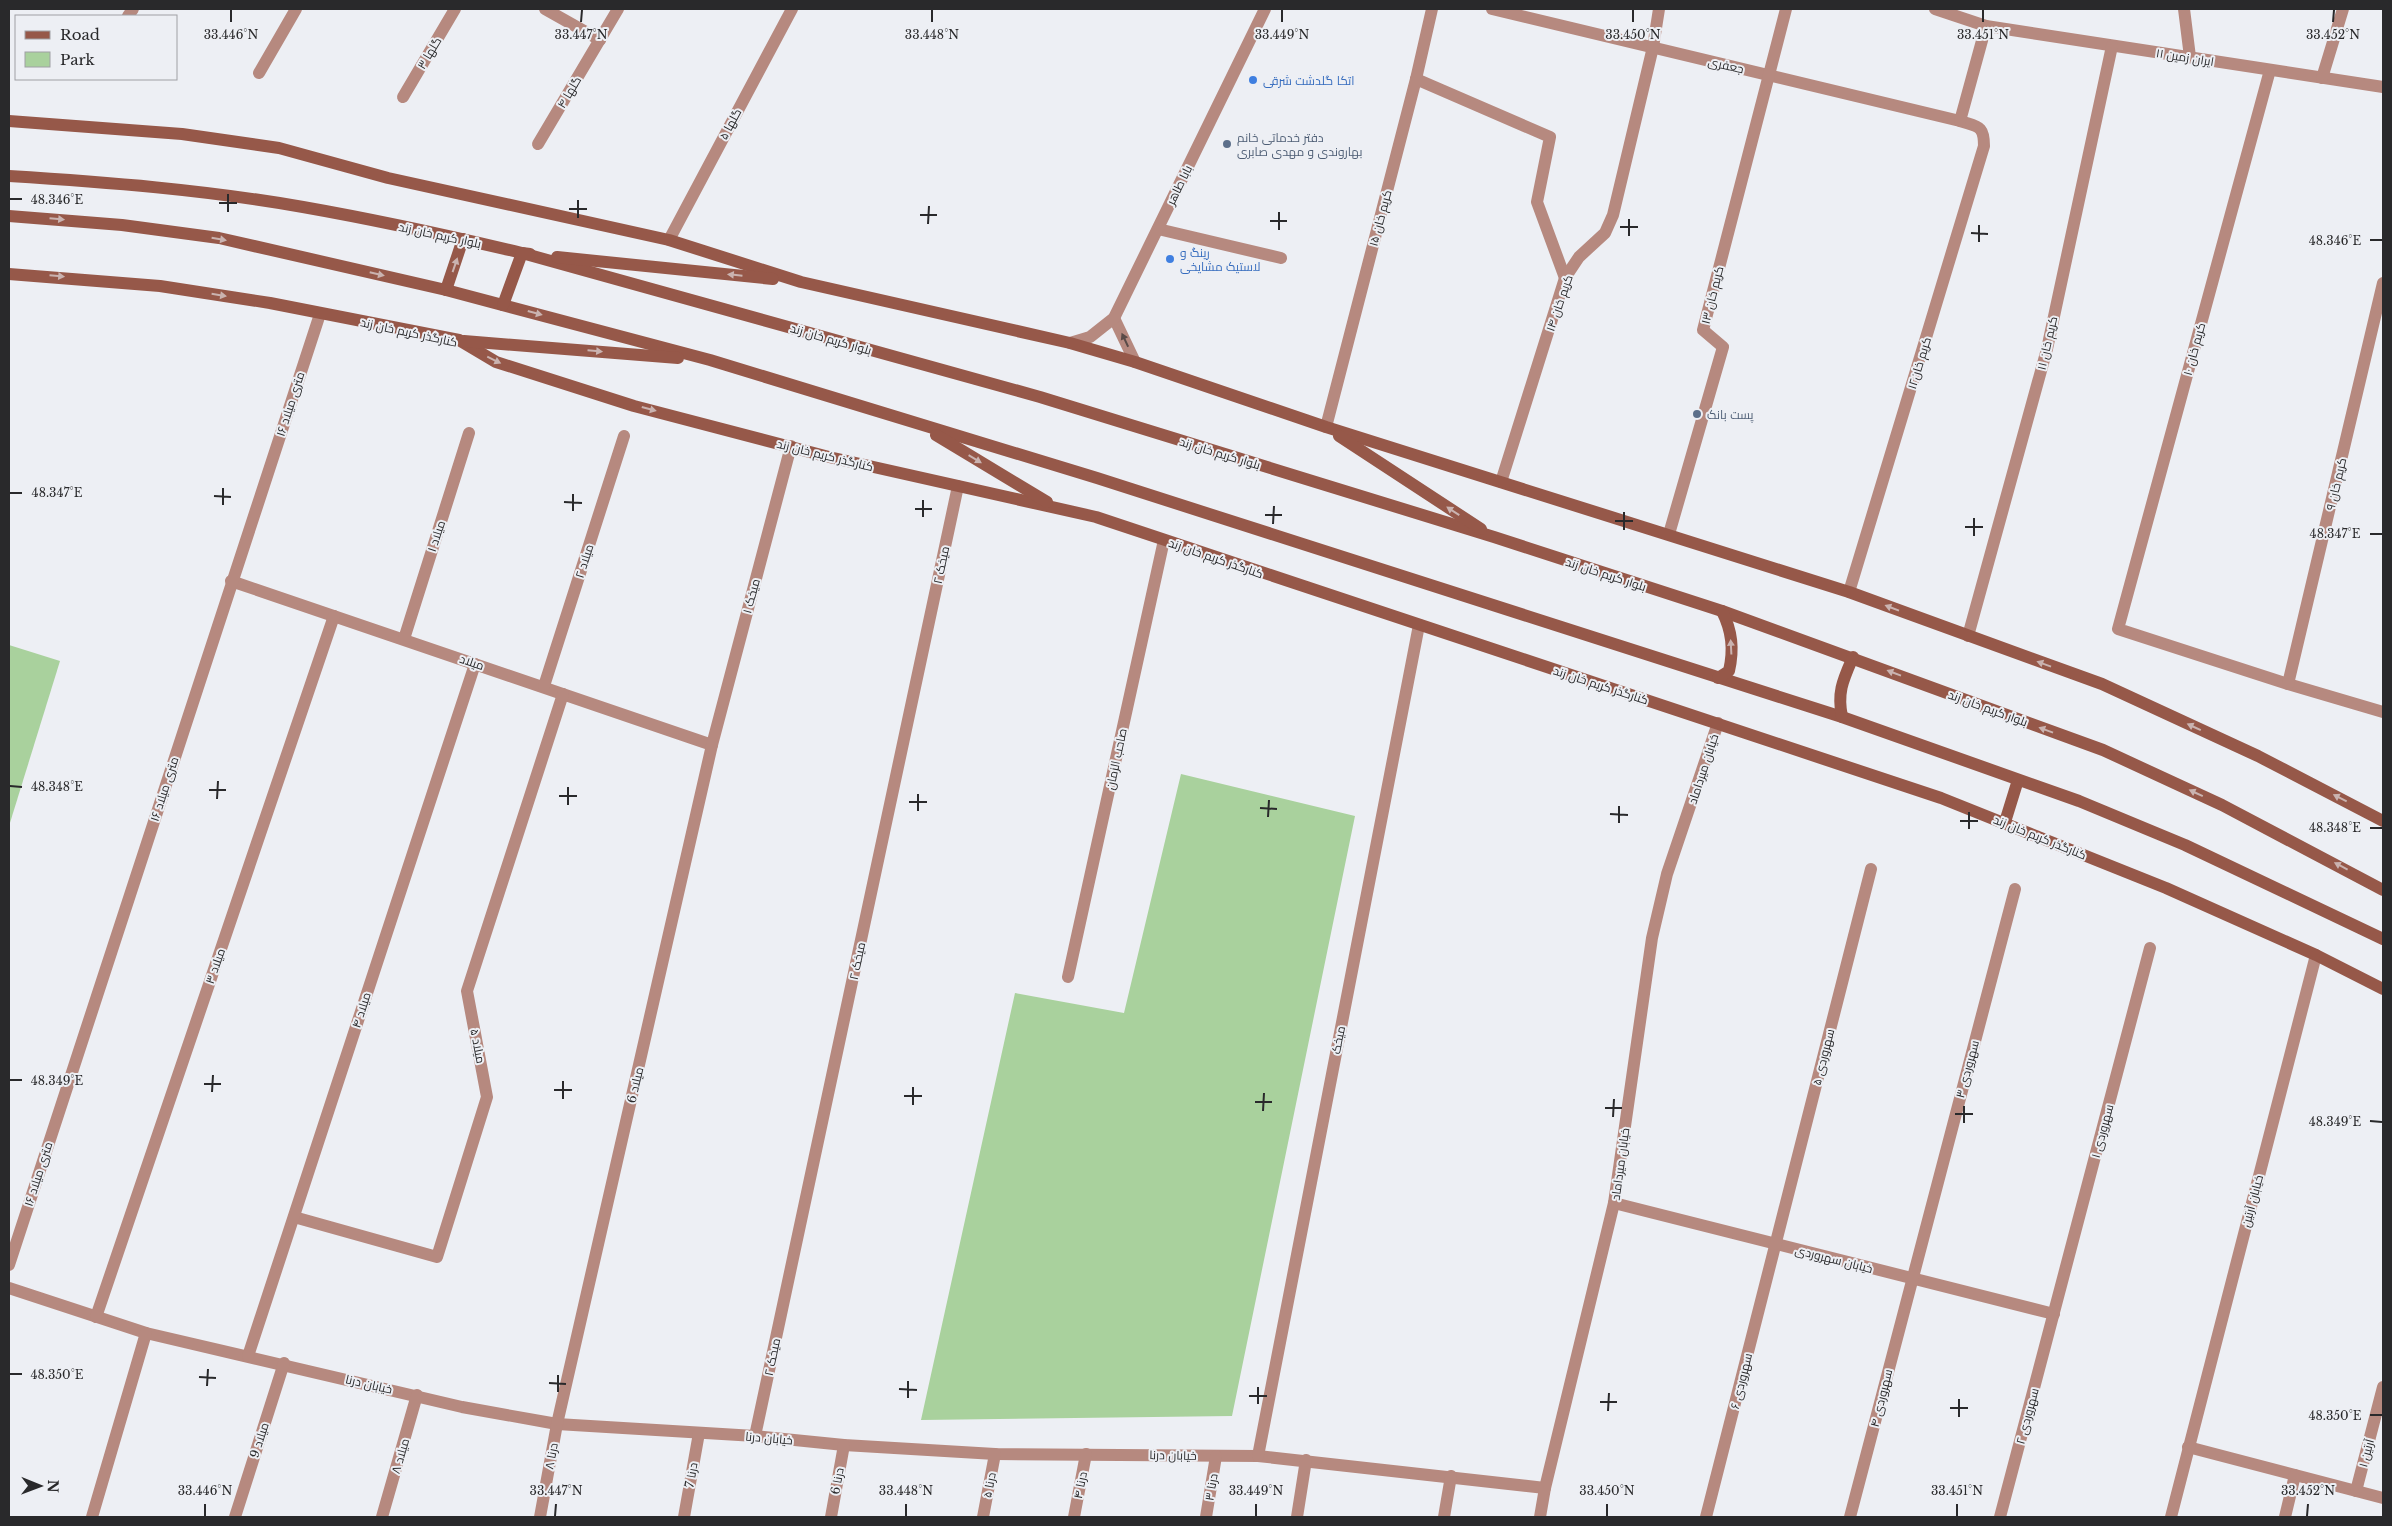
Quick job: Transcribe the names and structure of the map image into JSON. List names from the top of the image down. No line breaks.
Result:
{"streets":{"main road":["بلوار کریم خان زند","کنارگذر کریم خان زند"],"street":["گلها ۳","ایران زمین ۱۱","جعفری","گلها ۴","گلها ۵","بابا طاهر","کریم خان ۱۵","کریم خان ۱۳","کریم خان ۱۴","کریم خان ۱۱","کریم خان ۱۰","کریم خان۱۲","۱۶ متری میلاد","کریم خان ۹","میلاد ۱","میلاد ۲","میخک ۲","میخک ۱","میلاد","صاحب الزمان","خیابان میرداماد","میلاد ۳","میلاد ۴","میخک","میلاد ۵","سهروردی ۵","سهروردی ۳","میلاد 6","سهروردی ۱","خیابان آرتین","خیابان سهروردی","سهروردی ۶","خیابان درنا","سهروردی ۴","سهروردی ۲","میلاد 9","آرتین ۱","میلاد ۸","درنا ۸","درنا 7","درنا 6","درنا ۵","درنا ۴","درنا ۳"]},"crossings":[["ایران زمین ۱۱","کریم خان ۱۱"],["ایران زمین ۱۱","کریم خان ۱۰"],["جعفری","کریم خان ۱۳"],["جعفری","کریم خان ۱۴"],["جعفری","کریم خان۱۲"],["کنارگذر کریم خان زند","۱۶ متری میلاد"],["کنارگذر کریم خان زند","میخک ۲"],["کنارگذر کریم خان زند","میخک ۱"],["کنارگذر کریم خان زند","صاحب الزمان"],["کنارگذر کریم خان زند","خیابان میرداماد"],["کنارگذر کریم خان زند","میخک"],["کنارگذر کریم خان زند","خیابان آرتین"],["کریم خان ۱۰","کریم خان ۹"],["۱۶ متری میلاد","میلاد"],["میلاد ۱","میلاد"],["میلاد ۲","میلاد"],["میخک ۲","خیابان درنا"],["میخک ۱","میلاد"],["میخک ۱","میلاد 6"],["میلاد","میلاد ۳"],["میلاد","میلاد ۴"],["میلاد","میلاد ۵"],["میلاد","میلاد 6"],["خیابان میرداماد","خیابان سهروردی"],["خیابان میرداماد","خیابان درنا"],["میلاد ۳","خیابان درنا"],["میلاد ۴","میلاد ۵"],["میلاد ۴","خیابان درنا"],["میخک","خیابان درنا"],["سهروردی ۵","خیابان سهروردی"],["سهروردی ۵","سهروردی ۶"],["سهروردی ۳","خیابان سهروردی"],["سهروردی ۳","سهروردی ۴"],["میلاد 6","خیابان درنا"],["میلاد 6","درنا ۸"],["سهروردی ۱","خیابان سهروردی"],["سهروردی ۱","سهروردی ۲"],["خیابان سهروردی","سهروردی ۶"],["خیابان سهروردی","سهروردی ۴"],["خیابان سهروردی","سهروردی ۲"],["خیابان درنا","میلاد 9"],["خیابان درنا","میلاد ۸"],["خیابان درنا","درنا ۸"],["خیابان درنا","درنا 7"],["خیابان درنا","درنا 6"],["خیابان درنا","درنا ۵"],["خیابان درنا","درنا ۴"],["خیابان درنا","درنا ۳"]],"places":["اتکا گلدشت شرقی","دفتر خدماتی خانم بهاروندی و مهدی صابری","رینگ و لاستیک مشایخی","پست بانک"],"legend":["Road","Park"],"north":"right","coordinates":["33.446°N","33.447°N","33.448°N","33.449°N","33.450°N","33.451°N","33.452°N","48.346°E","48.347°E","48.348°E","48.349°E","48.350°E"]}
